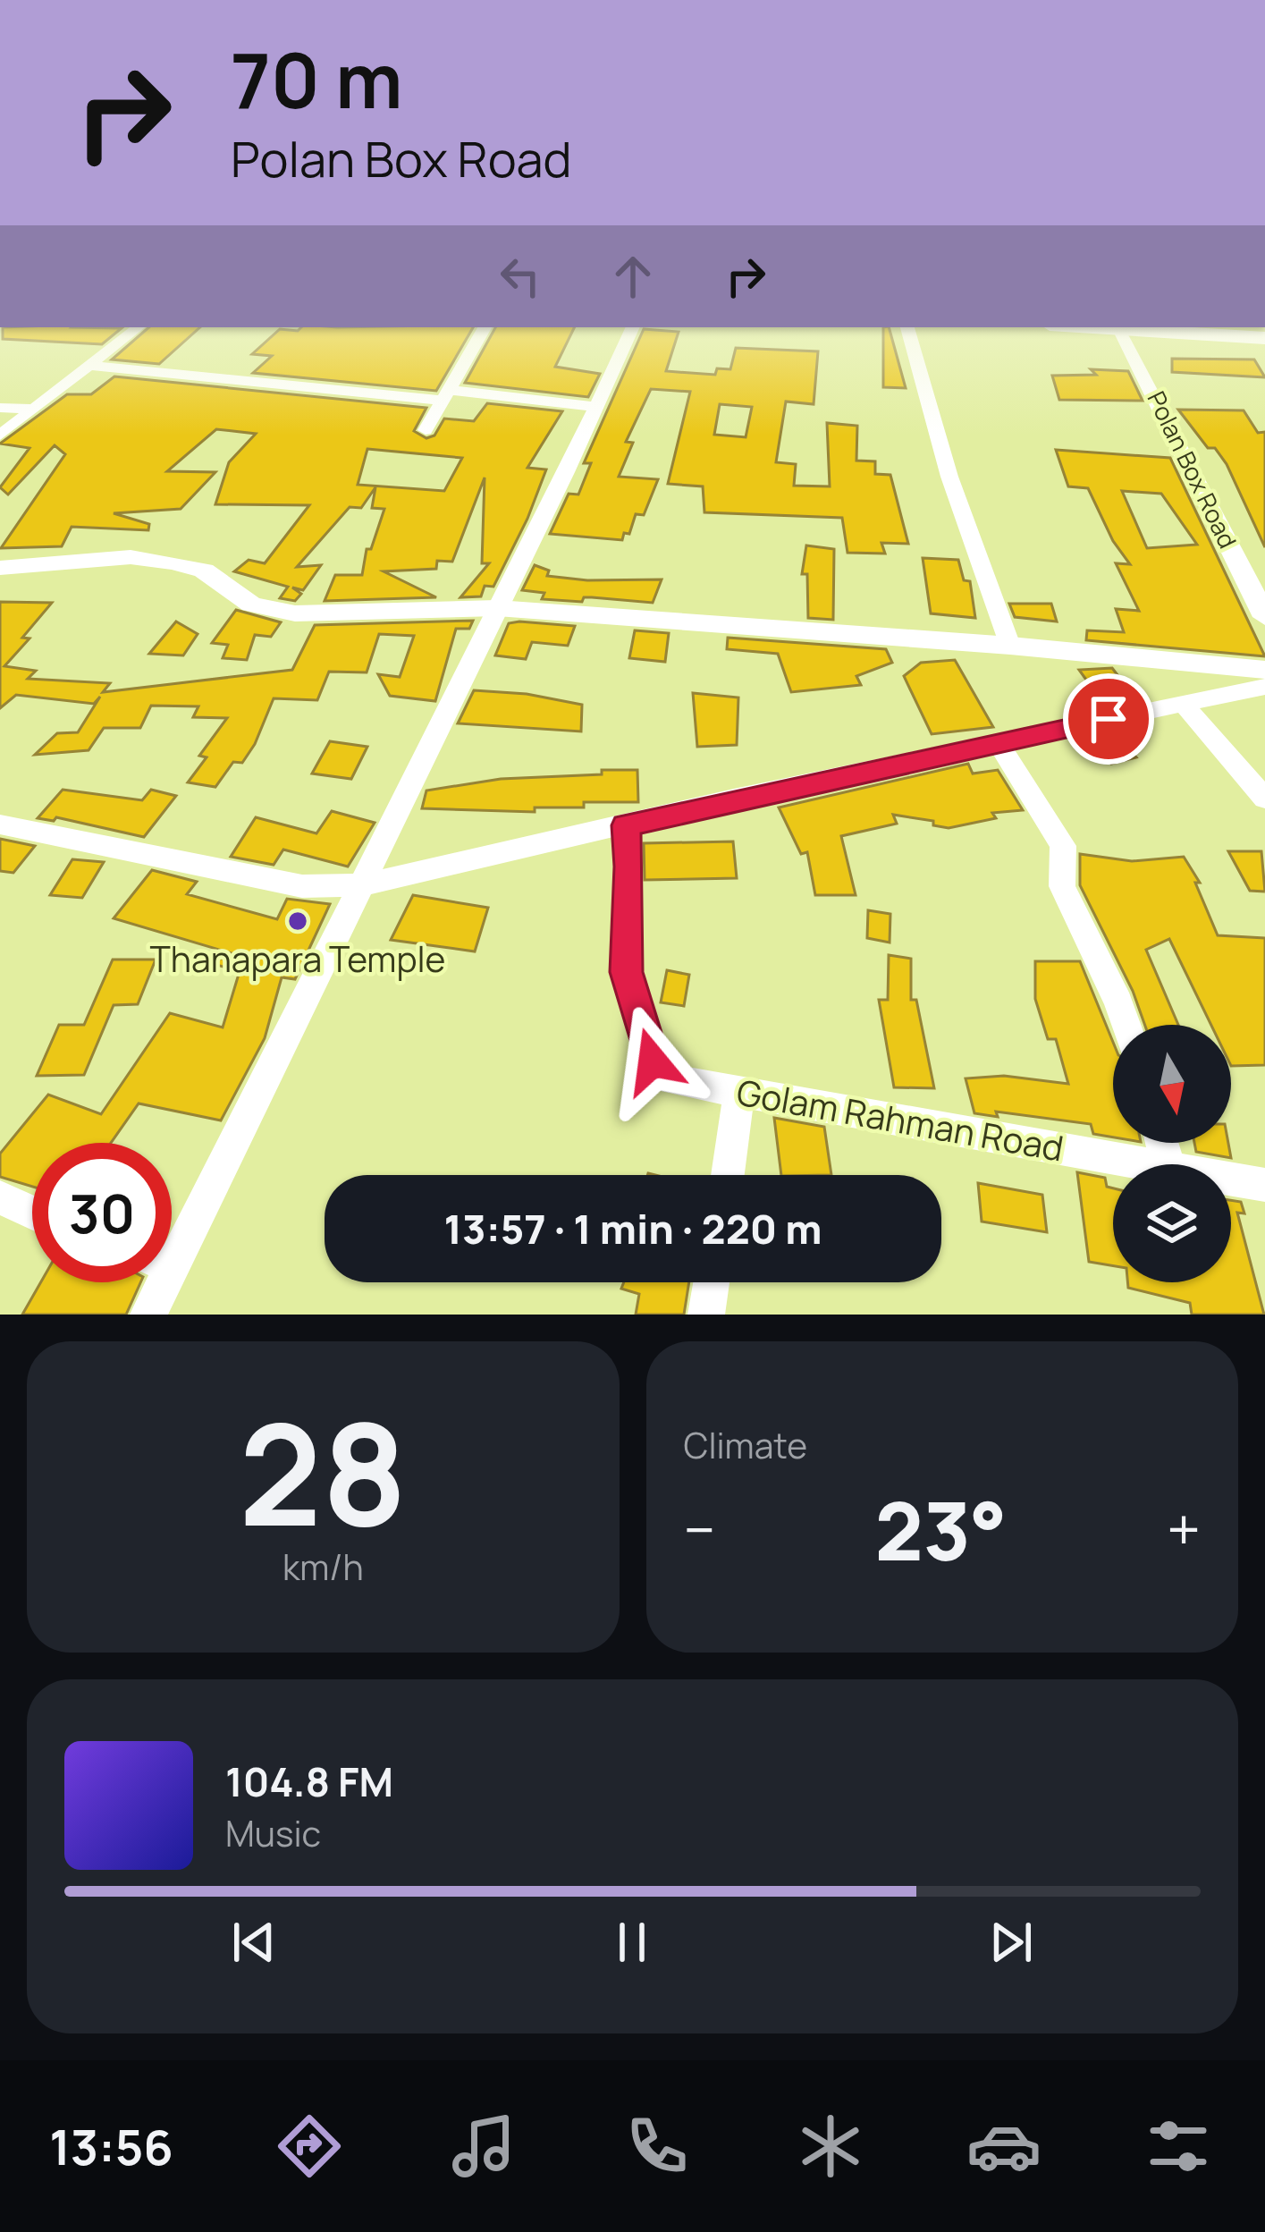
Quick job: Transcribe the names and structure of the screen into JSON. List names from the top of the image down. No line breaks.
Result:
{"streets":{"street":["Polan Box Road","Golam Rahman Road"]},"places":["Thanapara Temple"],"north":"bottom","page":{"turn":["70 m","Polan Box Road"],"limit":"30","trip":"13:57 · 1 min · 220 m","tile":[["28","km/h"],"Climate"],"heat":["−","23°","+"],"song":["104.8 FM","Music"],"tabs":"13:56"}}
